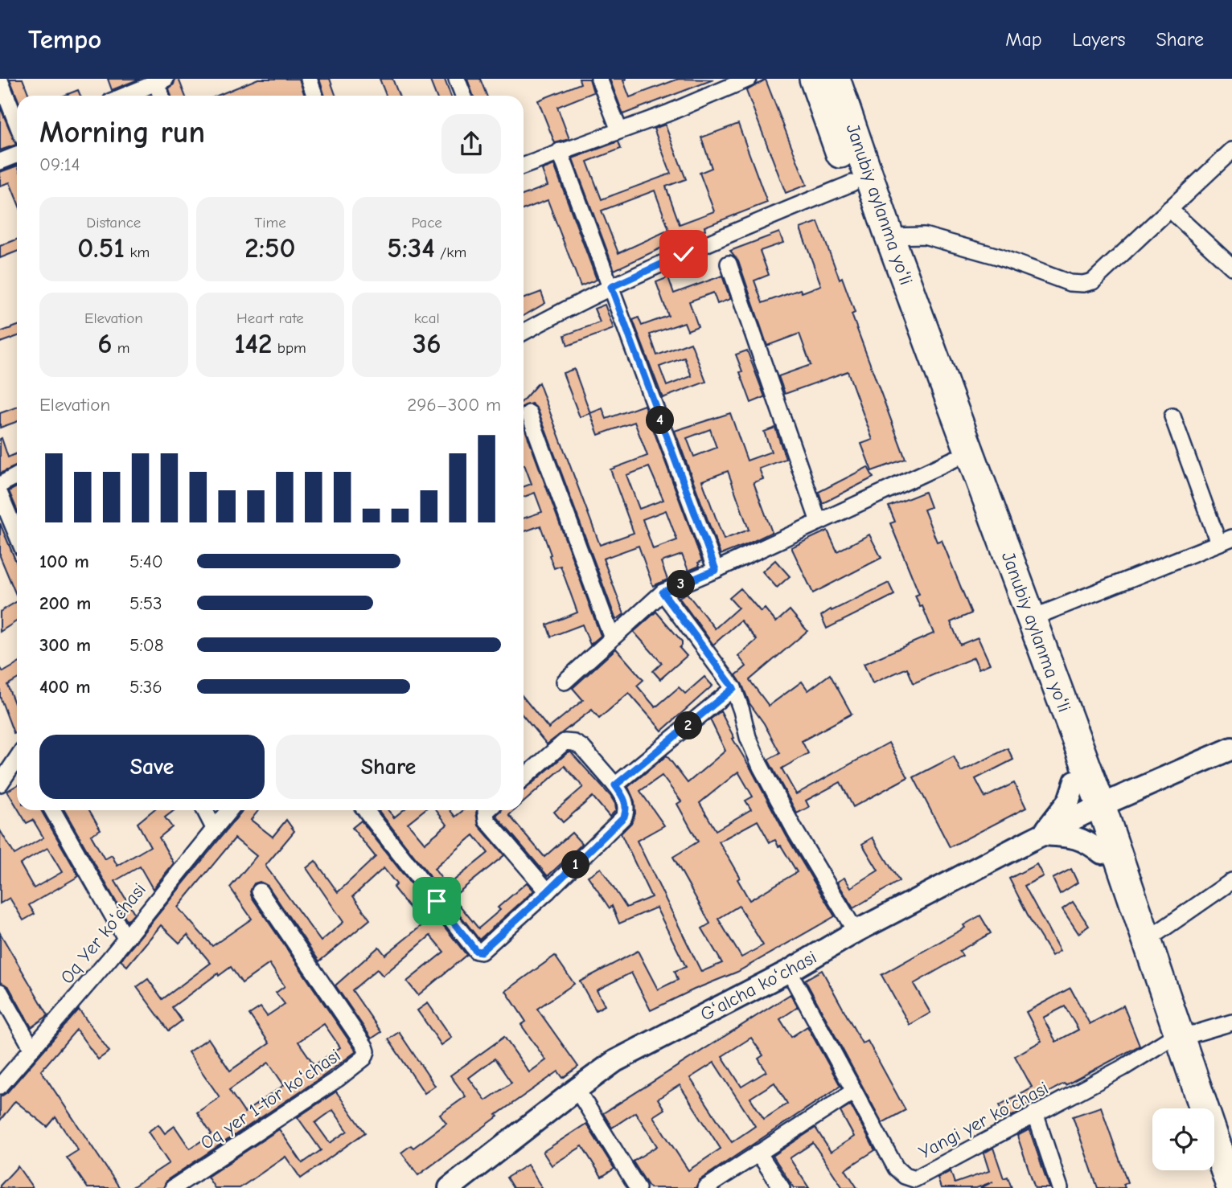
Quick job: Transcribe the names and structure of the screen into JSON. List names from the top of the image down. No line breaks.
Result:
{"streets":{"highway":["Janubiy aylanma yoʻli"],"street":["Oq Yer koʻchasi","Gʻalcha koʻchasi","Oq yer 1-tor koʻchasi","Yangi yer koʻchasi"]},"crossings":[["Janubiy aylanma yoʻli","Gʻalcha koʻchasi"],["Janubiy aylanma yoʻli","Yangi yer koʻchasi"],["Gʻalcha koʻchasi","Yangi yer koʻchasi"]],"page":{"header":"Tempo","nav":["Map","Layers","Share"],"heading":["Morning run","09:14"],"stats":[["Distance","0.51 km"],["Time","2:50"],["Pace","5:34 /km"],["Elevation","6 m"],["Heart rate","142 bpm"],["kcal","36"]],"chart":["Elevation","296–300 m"],"pins":["4","3","2","1"],"list":[{"name":"100 m","note":"5:40"},{"name":"200 m","note":"5:53"},{"name":"300 m","note":"5:08"},{"name":"400 m","note":"5:36"}],"buttons":["Save","Share"]}}
